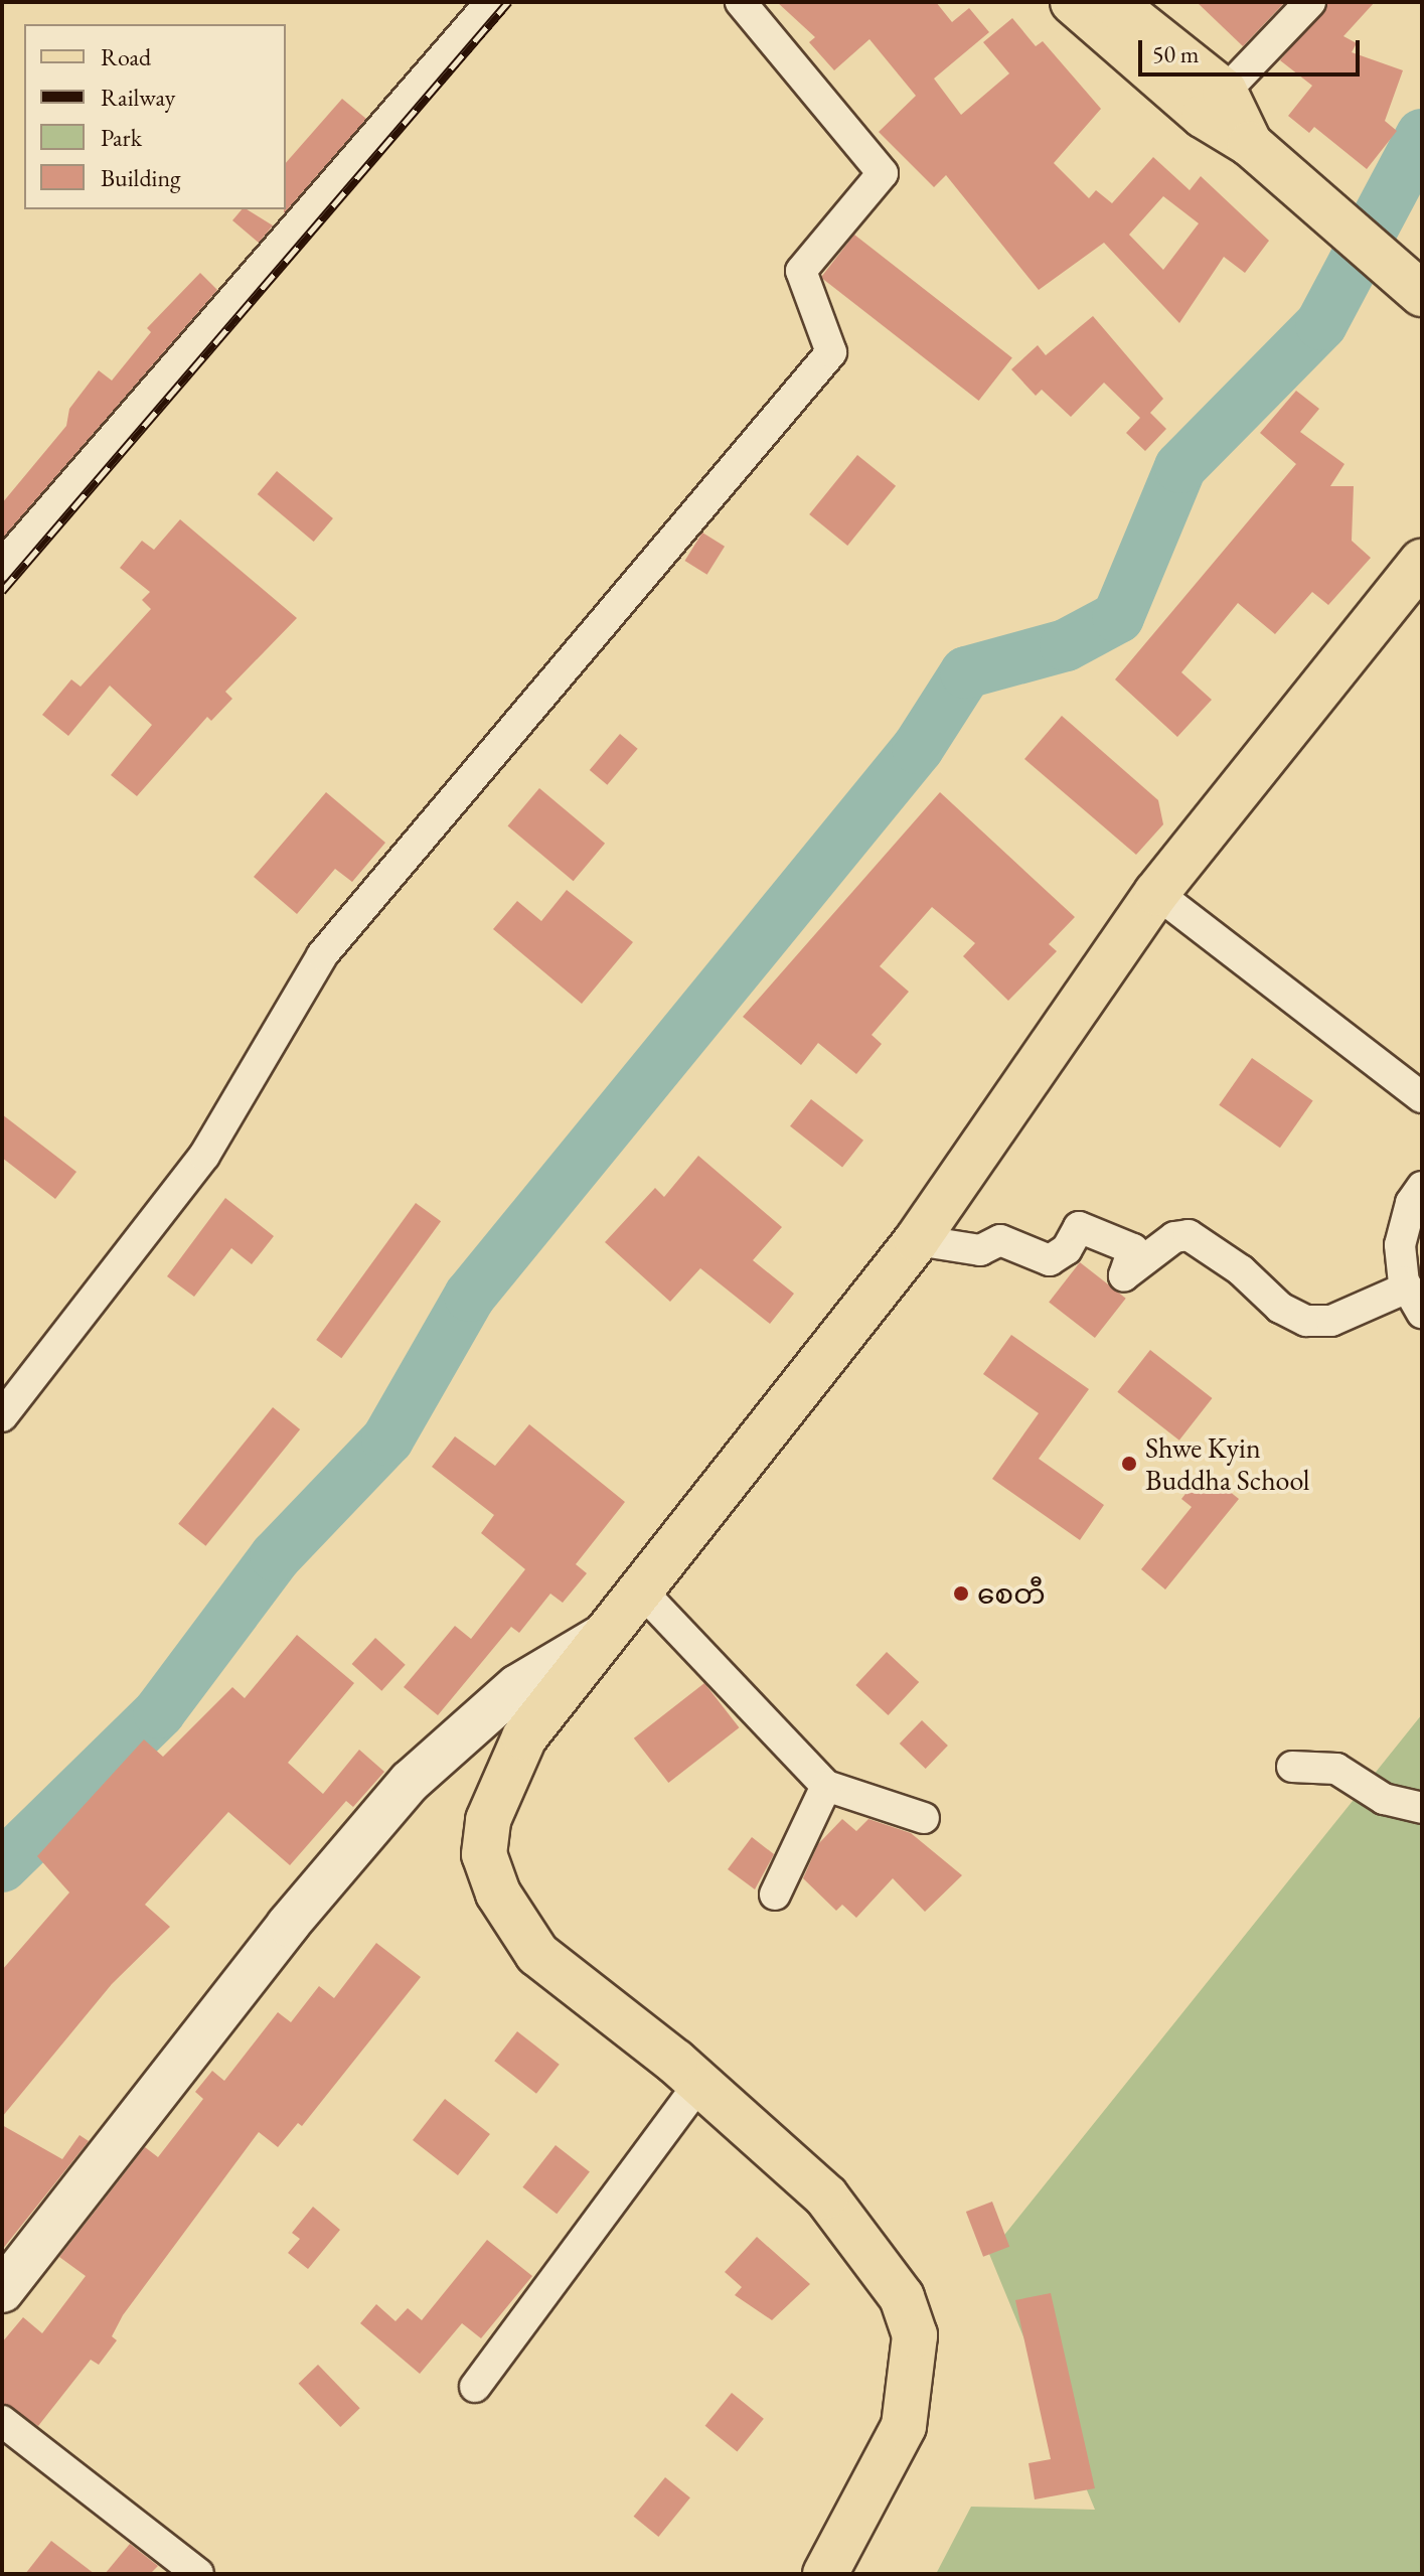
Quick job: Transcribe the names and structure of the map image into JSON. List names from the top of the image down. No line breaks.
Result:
{"places":["Shwe Kyin Buddha School","စေတီ"],"legend":["Road","Railway","Park","Building"],"scale_bar":"50 m"}
